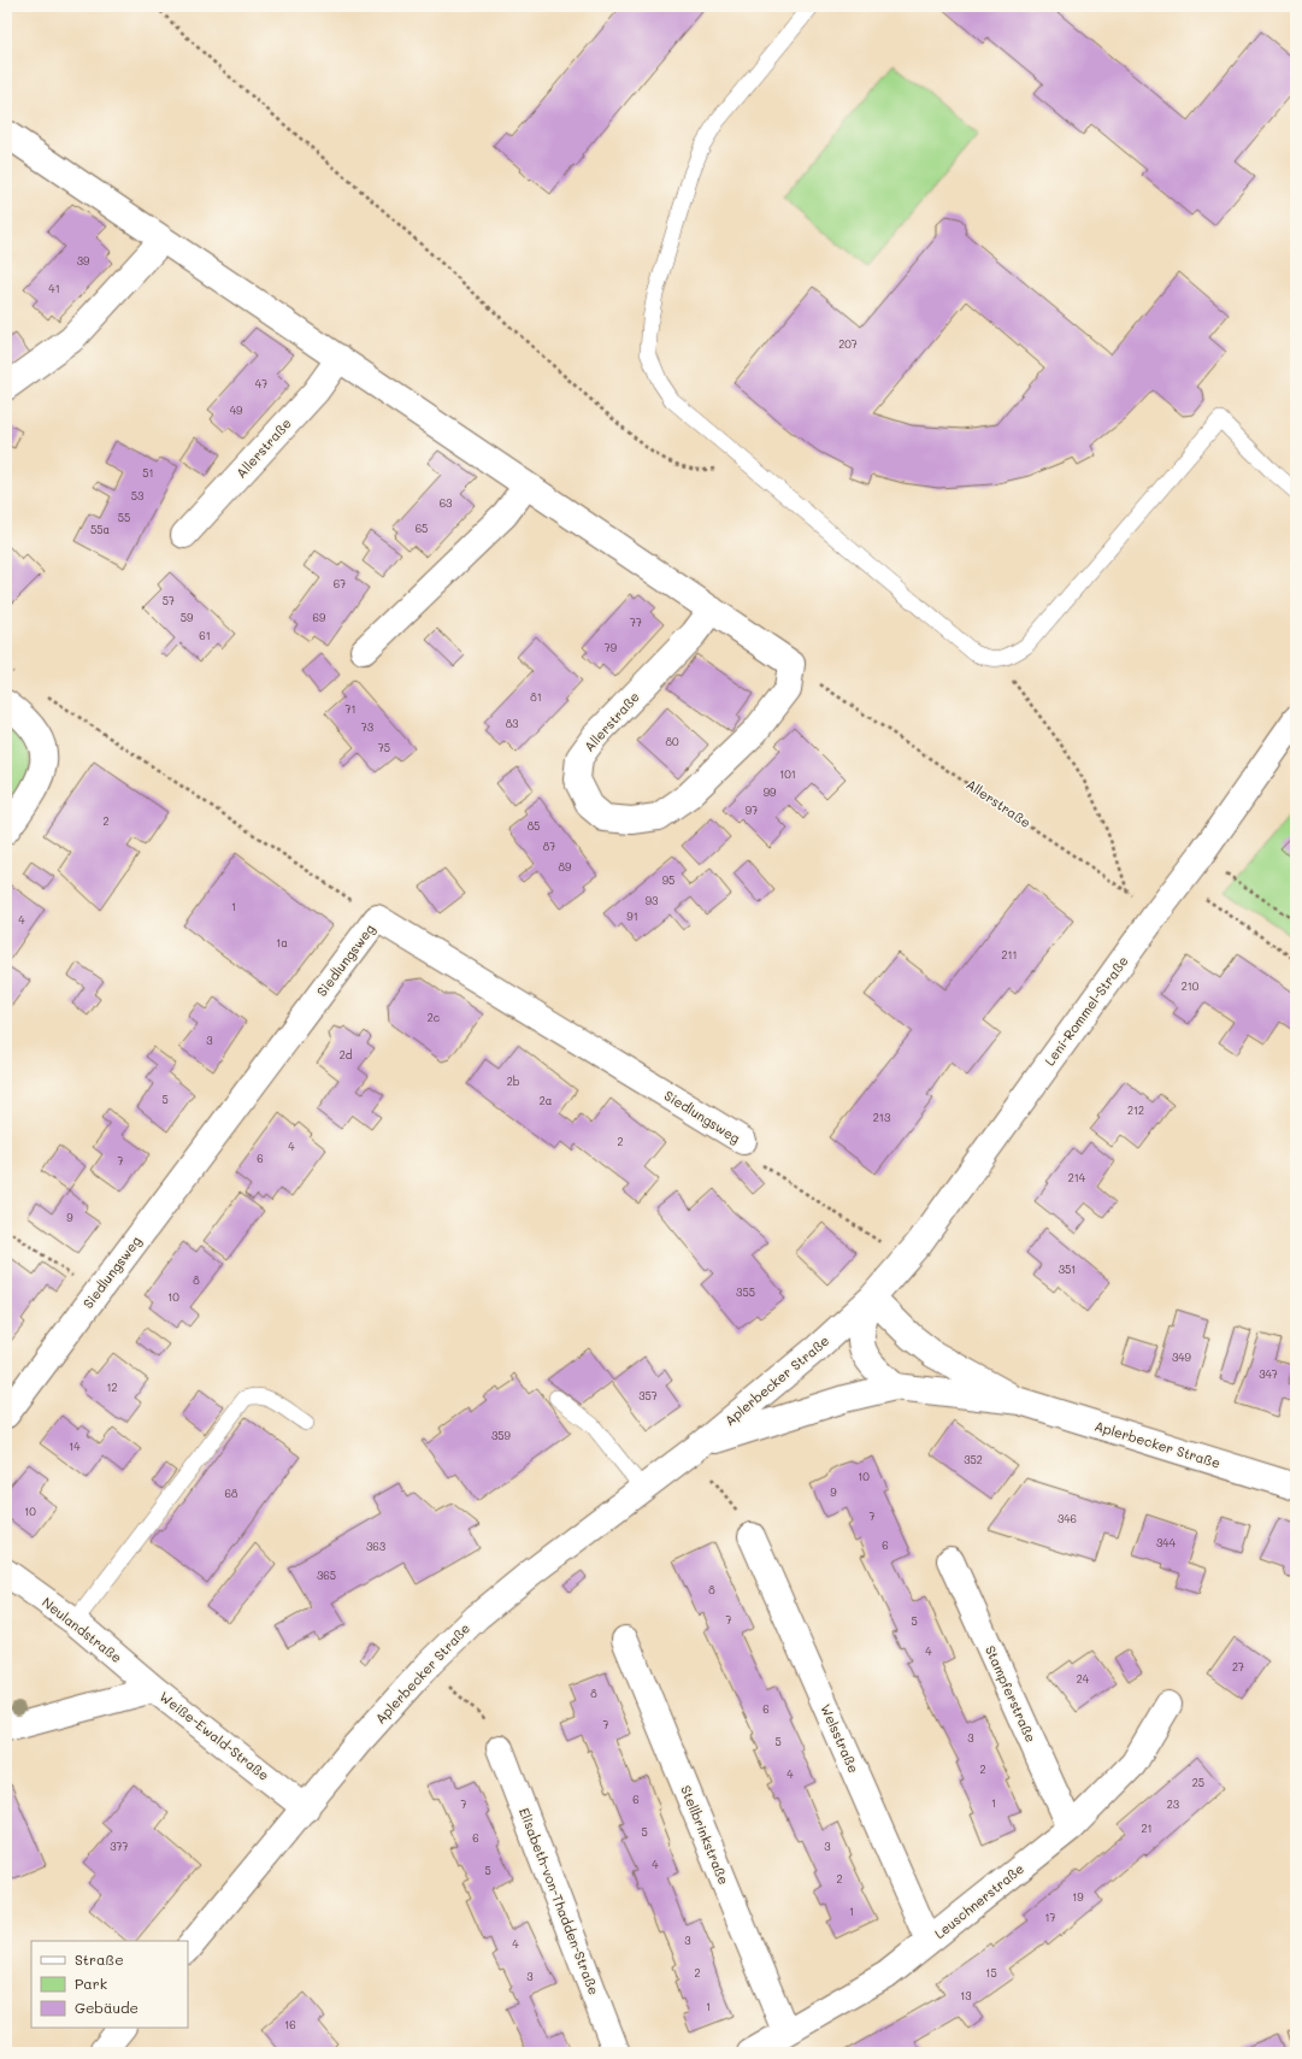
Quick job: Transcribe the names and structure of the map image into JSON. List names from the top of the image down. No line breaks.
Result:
{"streets":{"street":["Allerstraße","Siedlungsweg","Leni-Rommel-Straße","Aplerbecker Straße","Neulandstraße","Stampferstraße","Weiße-Ewald-Straße","Welsstraße","Stellbrinkstraße","Elisabeth-von-Thadden-Straße","Leuschnerstraße"]},"crossings":[["Allerstraße","Leni-Rommel-Straße"],["Leni-Rommel-Straße","Aplerbecker Straße"],["Aplerbecker Straße","Weiße-Ewald-Straße"],["Neulandstraße","Weiße-Ewald-Straße"],["Stampferstraße","Leuschnerstraße"],["Welsstraße","Leuschnerstraße"],["Stellbrinkstraße","Leuschnerstraße"]],"house_numbers":["39","41","207","47","49","51","53","63","55","65","55a","67","57","59","69","77","61","79","81","71","83","73","80","75","101","99","97","2","85","87","89","95","93","1","91","4","1a","211","210","2c","3","2d","2b","5","2a","212","213","2","4","6","7","214","9","351","8","355","10","349","347","12","357","359","14","352","10","9","68","10","7","346","344","6","363","365","8","7","5","4","27","24","8","6","7","3","5","2","4","25","6","1","7","23","21","5","6","377","3","4","5","2","19","1","17","3","4","2","15","3","13","1","16"],"legend":["Straße","Park","Gebäude"]}
